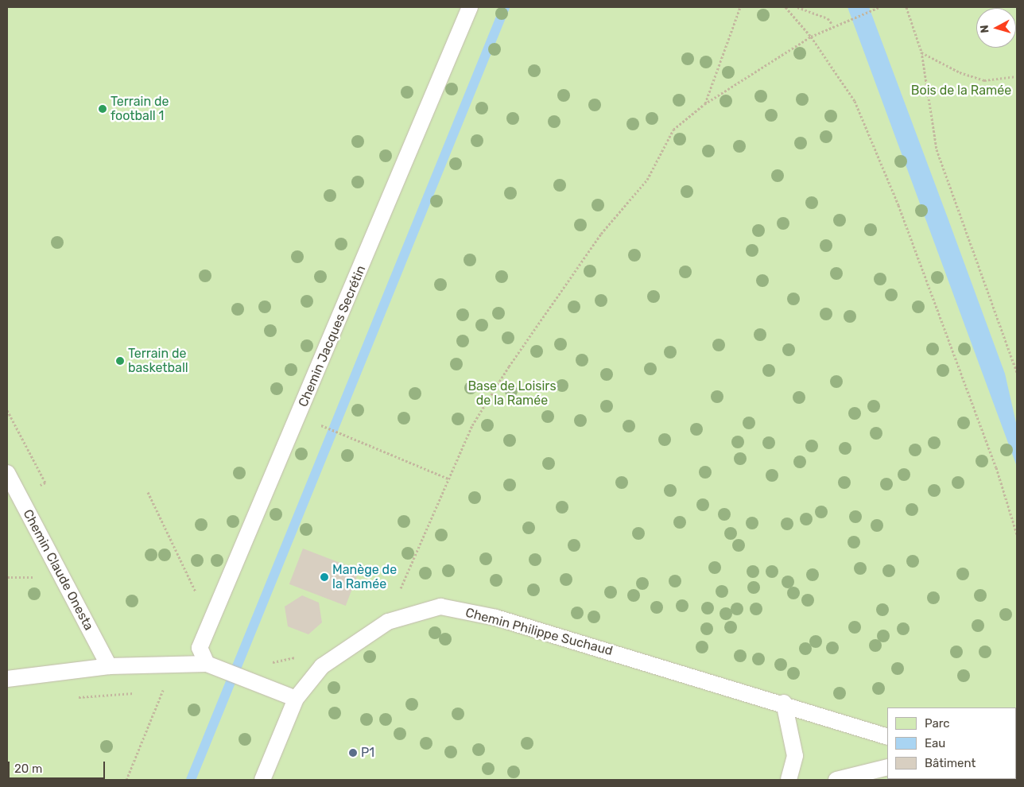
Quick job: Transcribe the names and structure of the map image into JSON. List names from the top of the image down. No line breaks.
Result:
{"streets":{"lane":["Chemin Jacques Secrétin","Chemin Claude Onesta","Chemin Philippe Suchaud"]},"parks":["Bois de la Ramée","Base de Loisirs de la Ramée"],"places":["Terrain de football 1","Terrain de basketball","Manège de la Ramée","P1"],"legend":["Parc","Eau","Bâtiment"],"scale_bar":"20 m","north":"left"}
